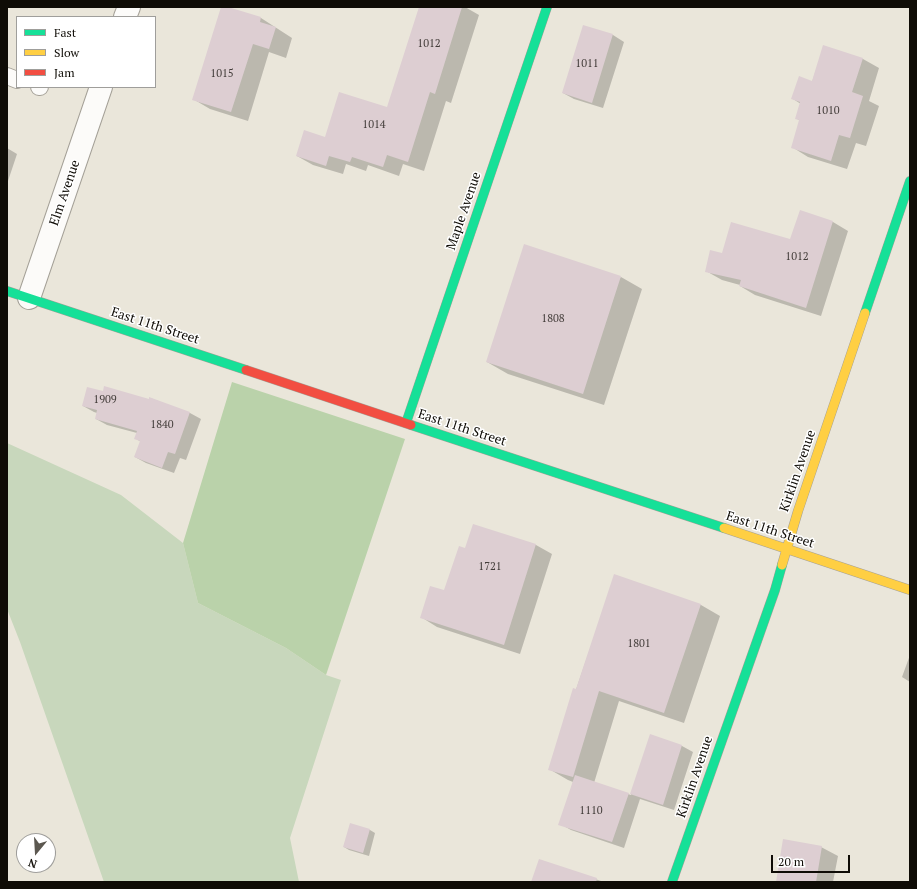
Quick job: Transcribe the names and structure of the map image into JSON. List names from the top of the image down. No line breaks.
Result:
{"streets":{"street":["Elm Avenue","Maple Avenue","East 11th Street","Kirklin Avenue"]},"crossings":[["Elm Avenue","East 11th Street"],["Maple Avenue","East 11th Street"],["East 11th Street","Kirklin Avenue"]],"house_numbers":["1012","1011","1015","1010","1014","1012","1808","1909","1840","1721","1801","1110"],"legend":["Fast","Slow","Jam"],"scale_bar":"20 m","north":"bottom"}
